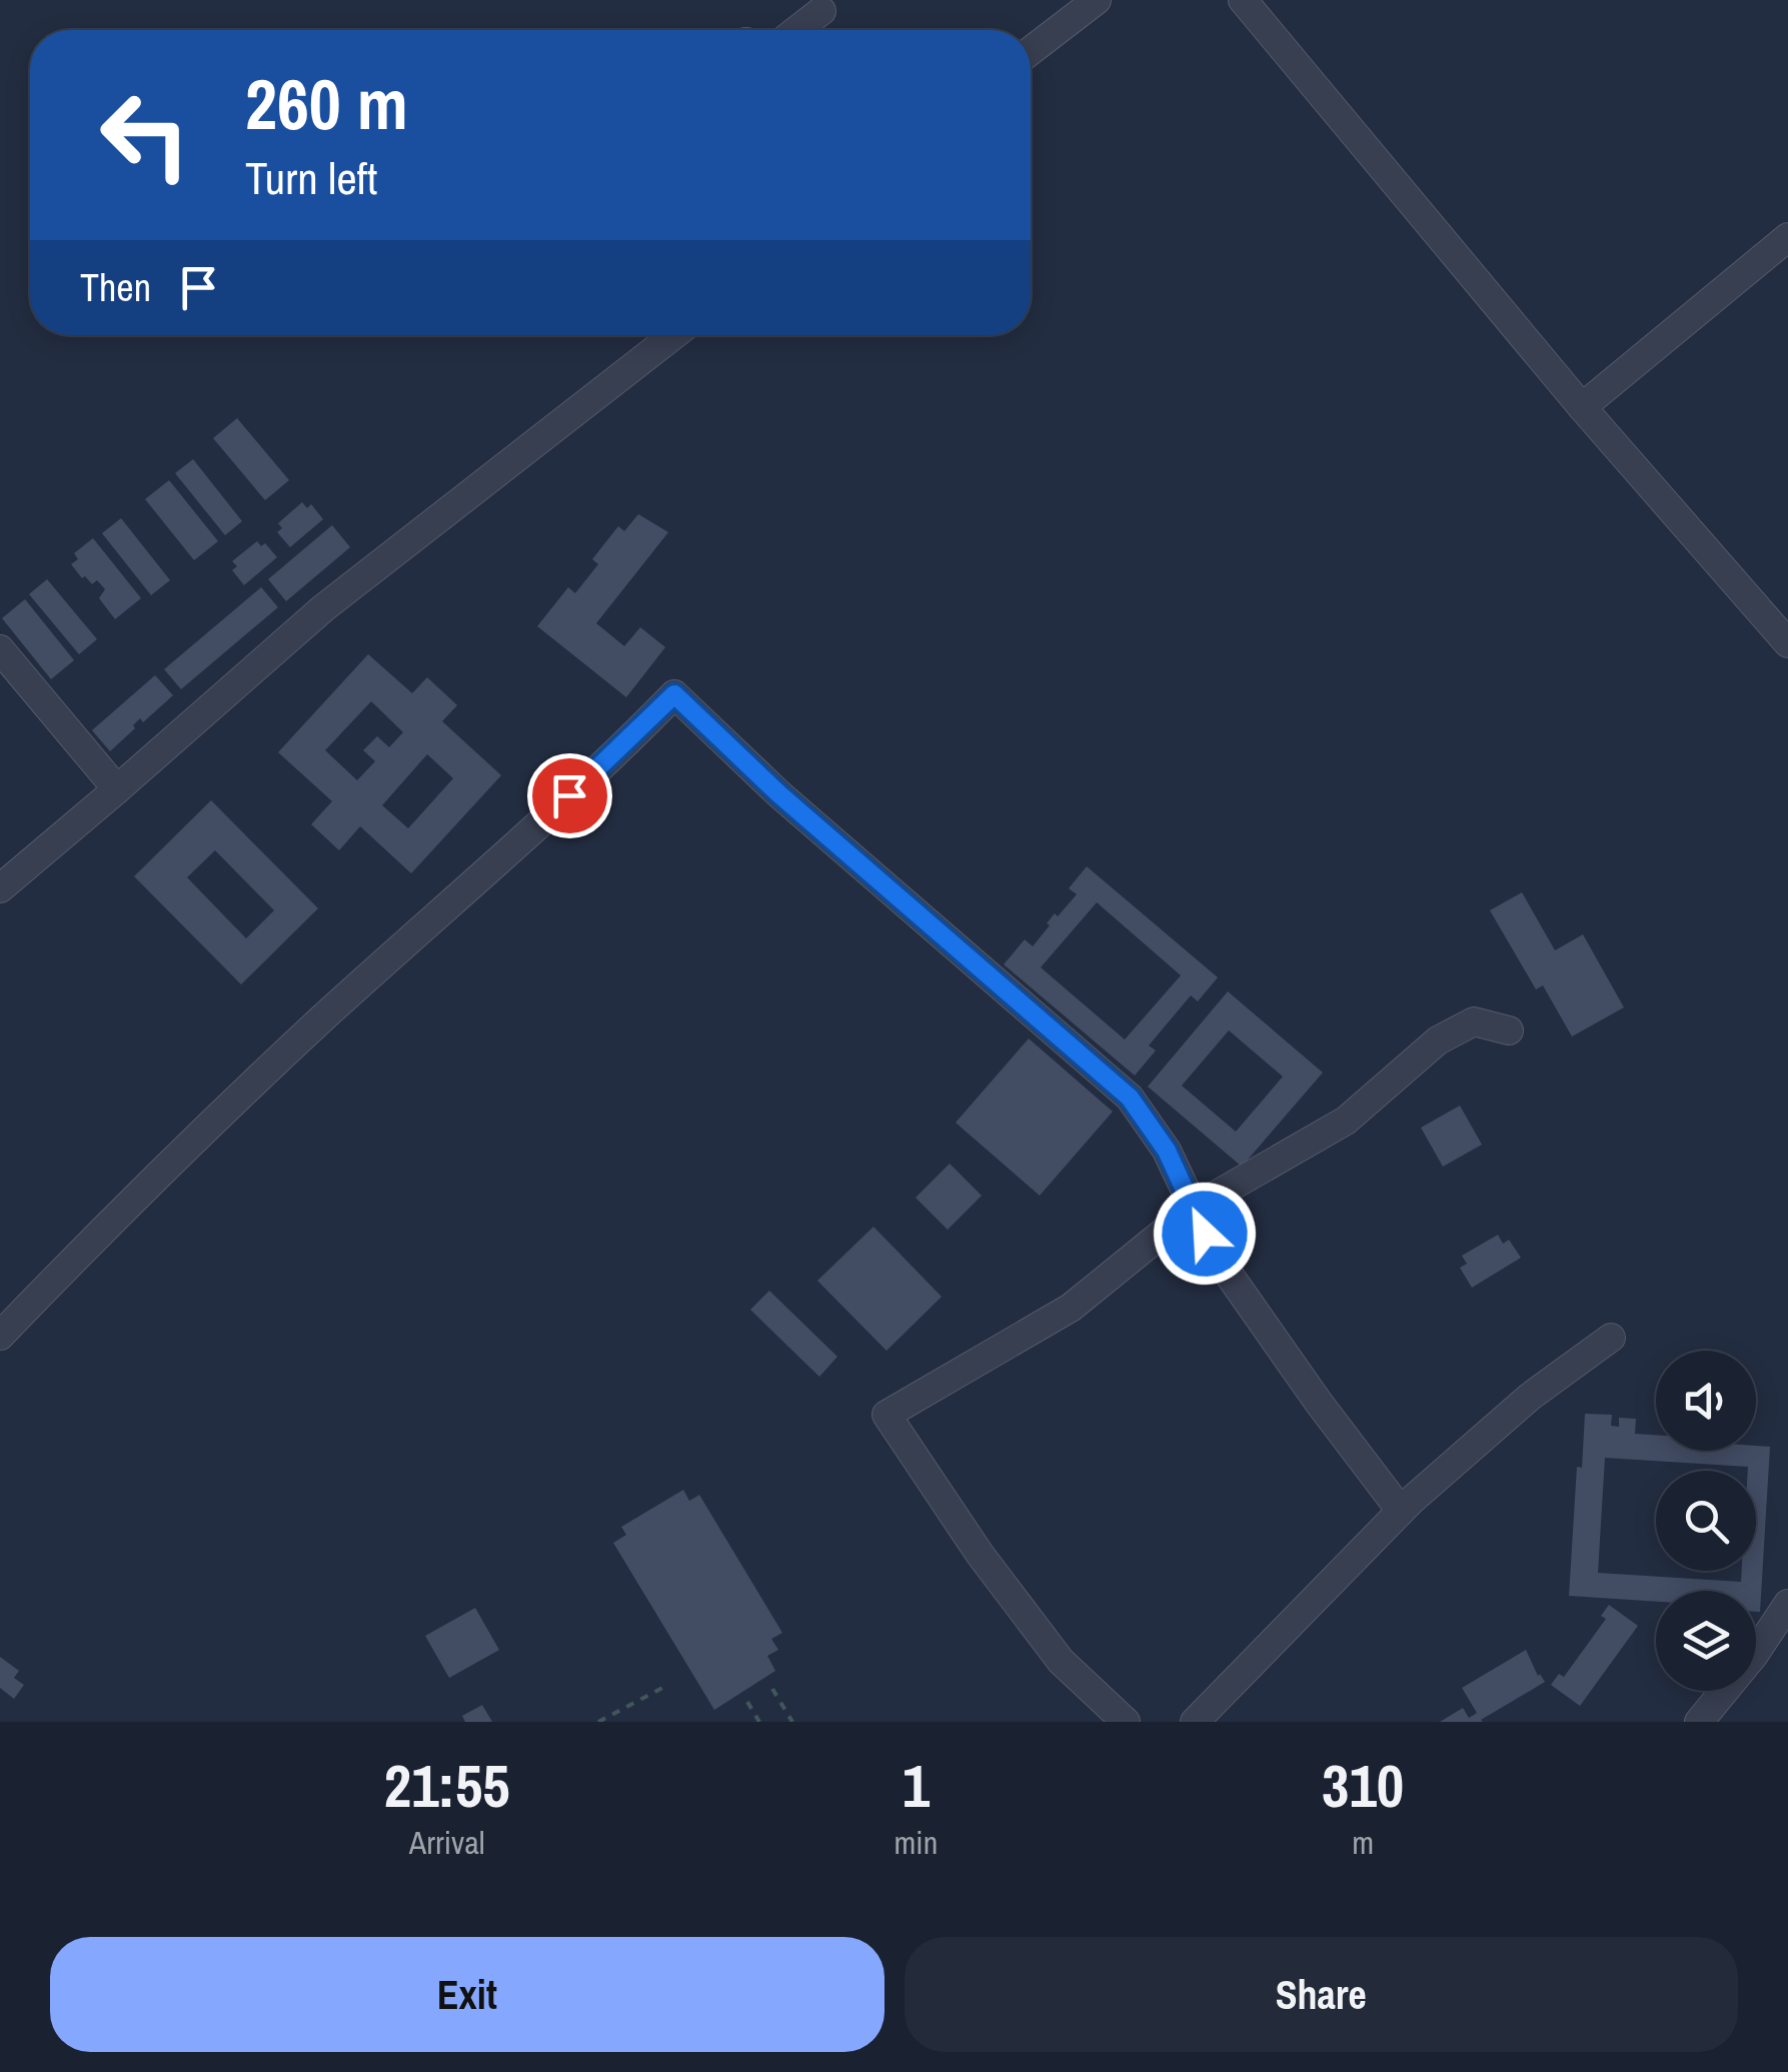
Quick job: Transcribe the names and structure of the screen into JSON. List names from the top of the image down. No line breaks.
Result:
{"page":{"turn":["260 m","Turn left"],"then":"Then","eta":["21:55","Arrival","1","min","310","m"],"buttons":["Exit","Share"]}}
